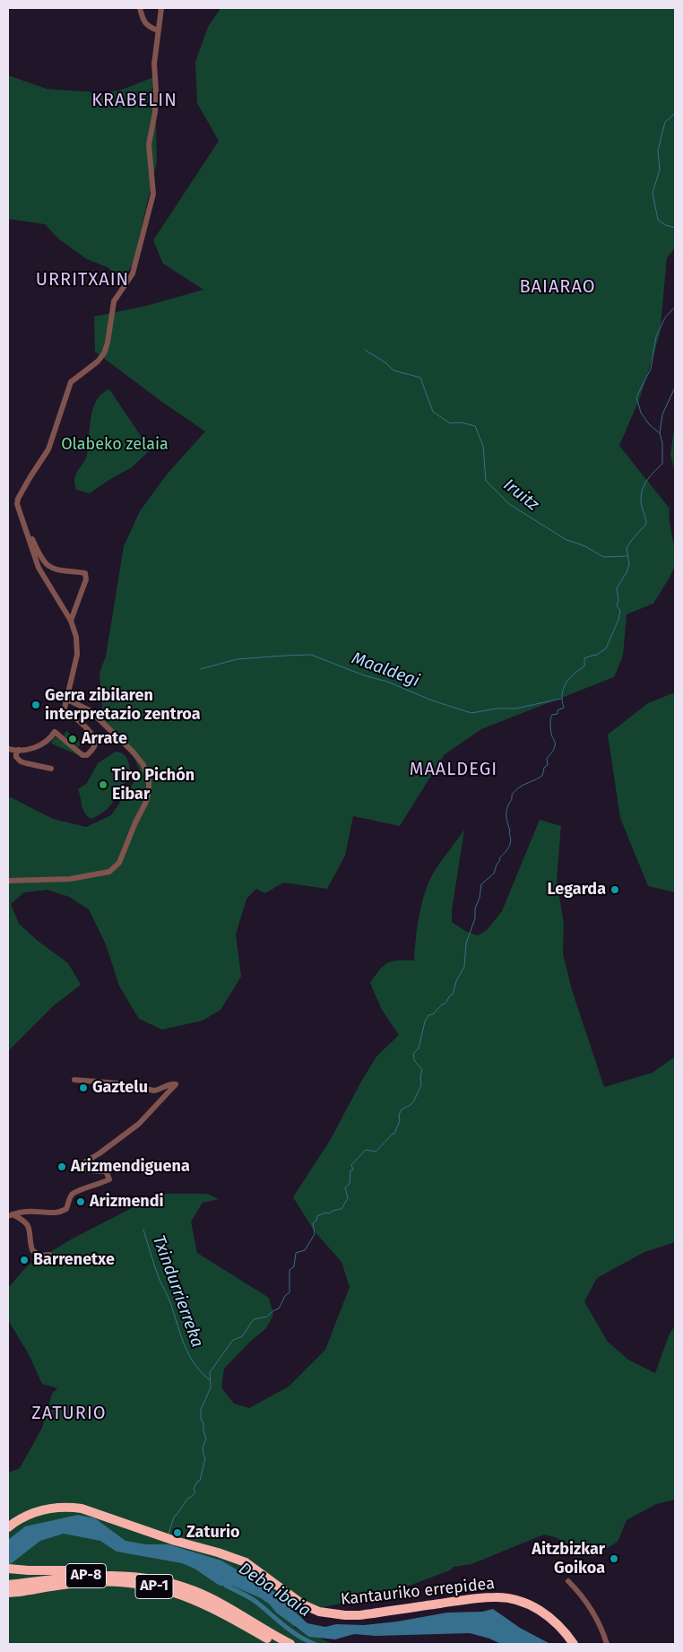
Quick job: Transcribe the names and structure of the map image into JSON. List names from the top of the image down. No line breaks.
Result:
{"streets":{"highway":["AP-8","AP-1","Kantauriko errepidea"]},"crossings":[["AP-8","AP-1"]],"districts":["KRABELIN","URRITXAIN","BAIARAO","MAALDEGI","ZATURIO"],"water":["Iruitz","Maaldegi","Txindurrierreka","Deba ibaia"],"parks":["Olabeko zelaia"],"places":["Gerra zibilaren interpretazio zentroa","Arrate","Tiro Pichón Eibar","Legarda","Gaztelu","Arizmendiguena","Arizmendi","Barrenetxe","Zaturio","Aitzbizkar Goikoa"]}
